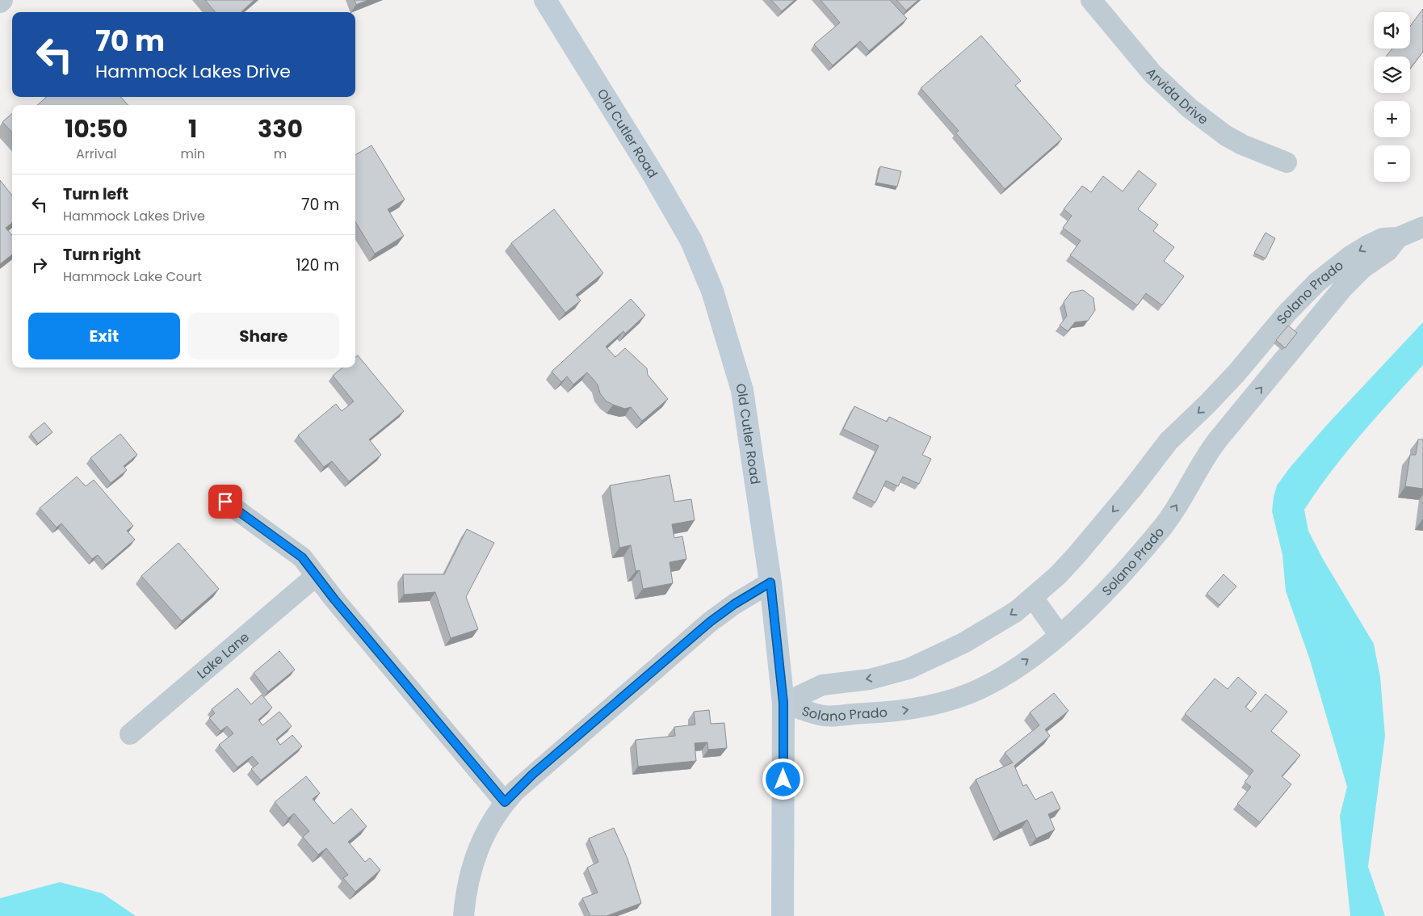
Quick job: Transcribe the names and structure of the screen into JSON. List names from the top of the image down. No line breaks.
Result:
{"streets":{"main road":["Old Cutler Road"],"street":["Arvida Drive","Solano Prado","Lake Lane"]},"crossings":[["Old Cutler Road","Solano Prado"]],"page":{"map_buttons":["+","−"],"turn":["70 m","Hammock Lakes Drive"],"eta":["10:50","Arrival","1","min","330","m"],"list":[{"name":"Turn left","note":"Hammock Lakes Drive","value":"70 m"},{"name":"Turn right","note":"Hammock Lake Court","value":"120 m"}],"buttons":["Exit","Share"]}}
